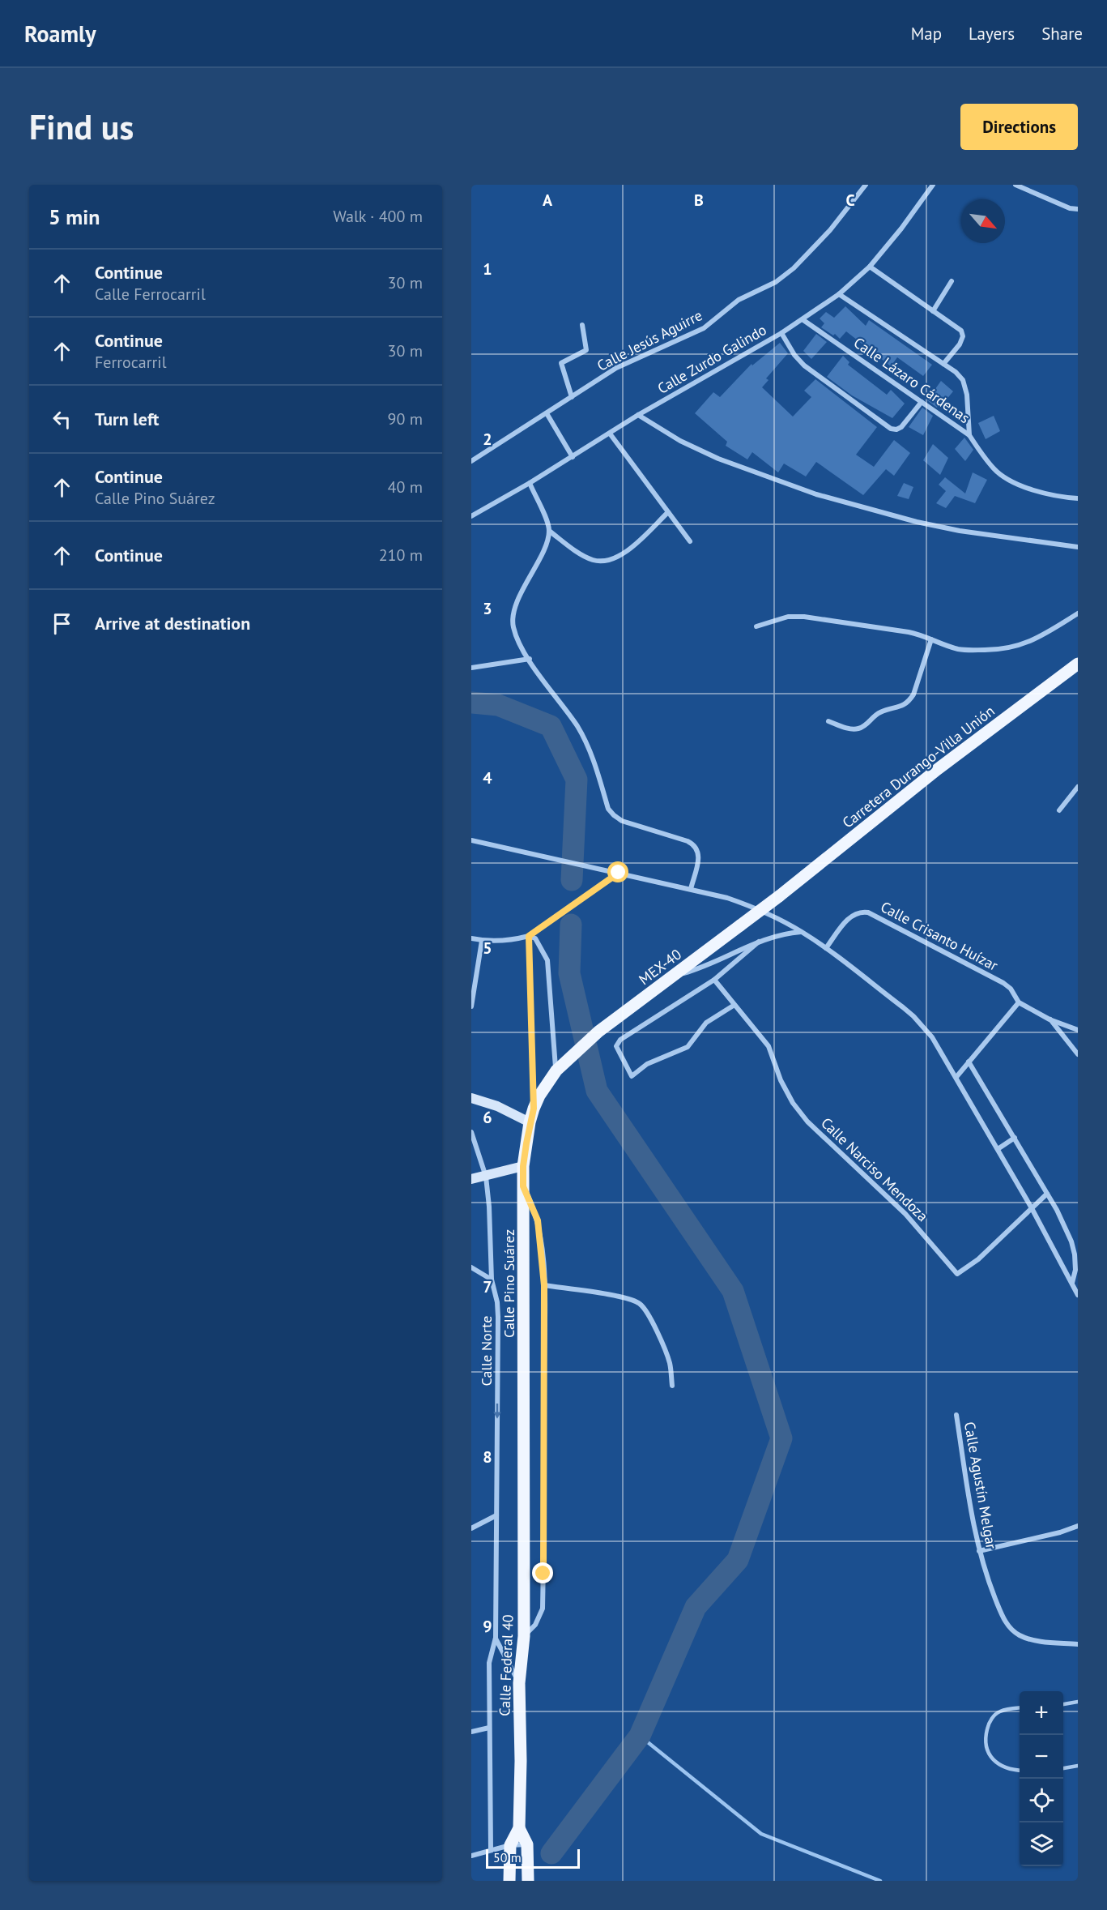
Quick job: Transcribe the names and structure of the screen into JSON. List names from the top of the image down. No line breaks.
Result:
{"streets":{"main road":["Carretera Durango-Villa Unión","MEX-40","Calle Pino Suárez","Calle Federal 40"],"street":["Calle Jesús Aguirre","Calle Zurdo Galindo","Calle Lázaro Cárdenas","Calle Crisanto Huízar","Calle Narciso Mendoza","Calle Norte","Calle Agustín Melgar"]},"crossings":[["Calle Zurdo Galindo","Calle Lázaro Cárdenas"],["Carretera Durango-Villa Unión","MEX-40"],["MEX-40","Calle Pino Suárez"],["Calle Pino Suárez","Calle Federal 40"]],"one_way":["Calle Norte"],"scale_bar":"50 m","north":"bottom right","page":{"header":"Roamly","nav":["Map","Layers","Share"],"buttons":"Directions","title":"Find us","heading":["5 min","Walk · 400 m"],"list":[["Continue","Calle Ferrocarril","30 m"],["Continue","Ferrocarril","30 m"],["Turn left","90 m"],["Continue","Calle Pino Suárez","40 m"],["Continue","210 m"],"Arrive at destination"],"map_buttons":["+","−"],"scale":"50 m"},"grid":{"columns":["A","B","C"],"rows":["1","2","3","4","5","6","7","8","9"]}}
